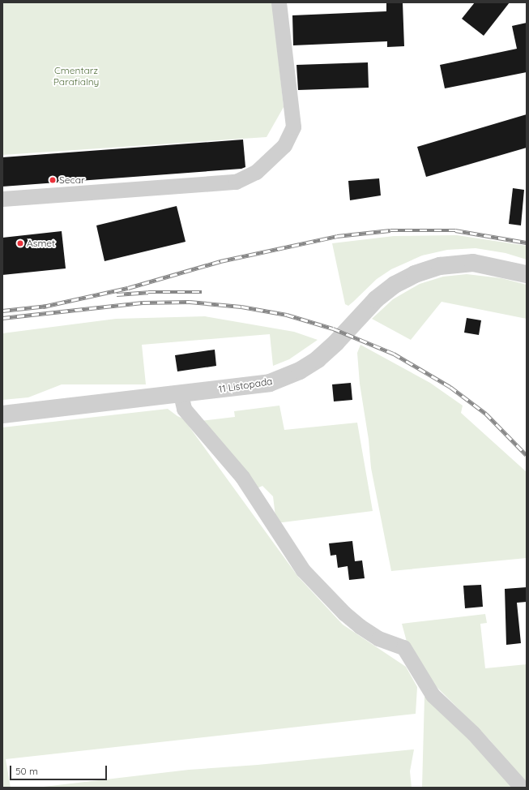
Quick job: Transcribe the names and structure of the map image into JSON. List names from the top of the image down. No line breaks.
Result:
{"streets":{"street":["11 Listopada"]},"parks":["Cmentarz Parafialny"],"places":["Secar","Asmet"],"scale_bar":"50 m"}
